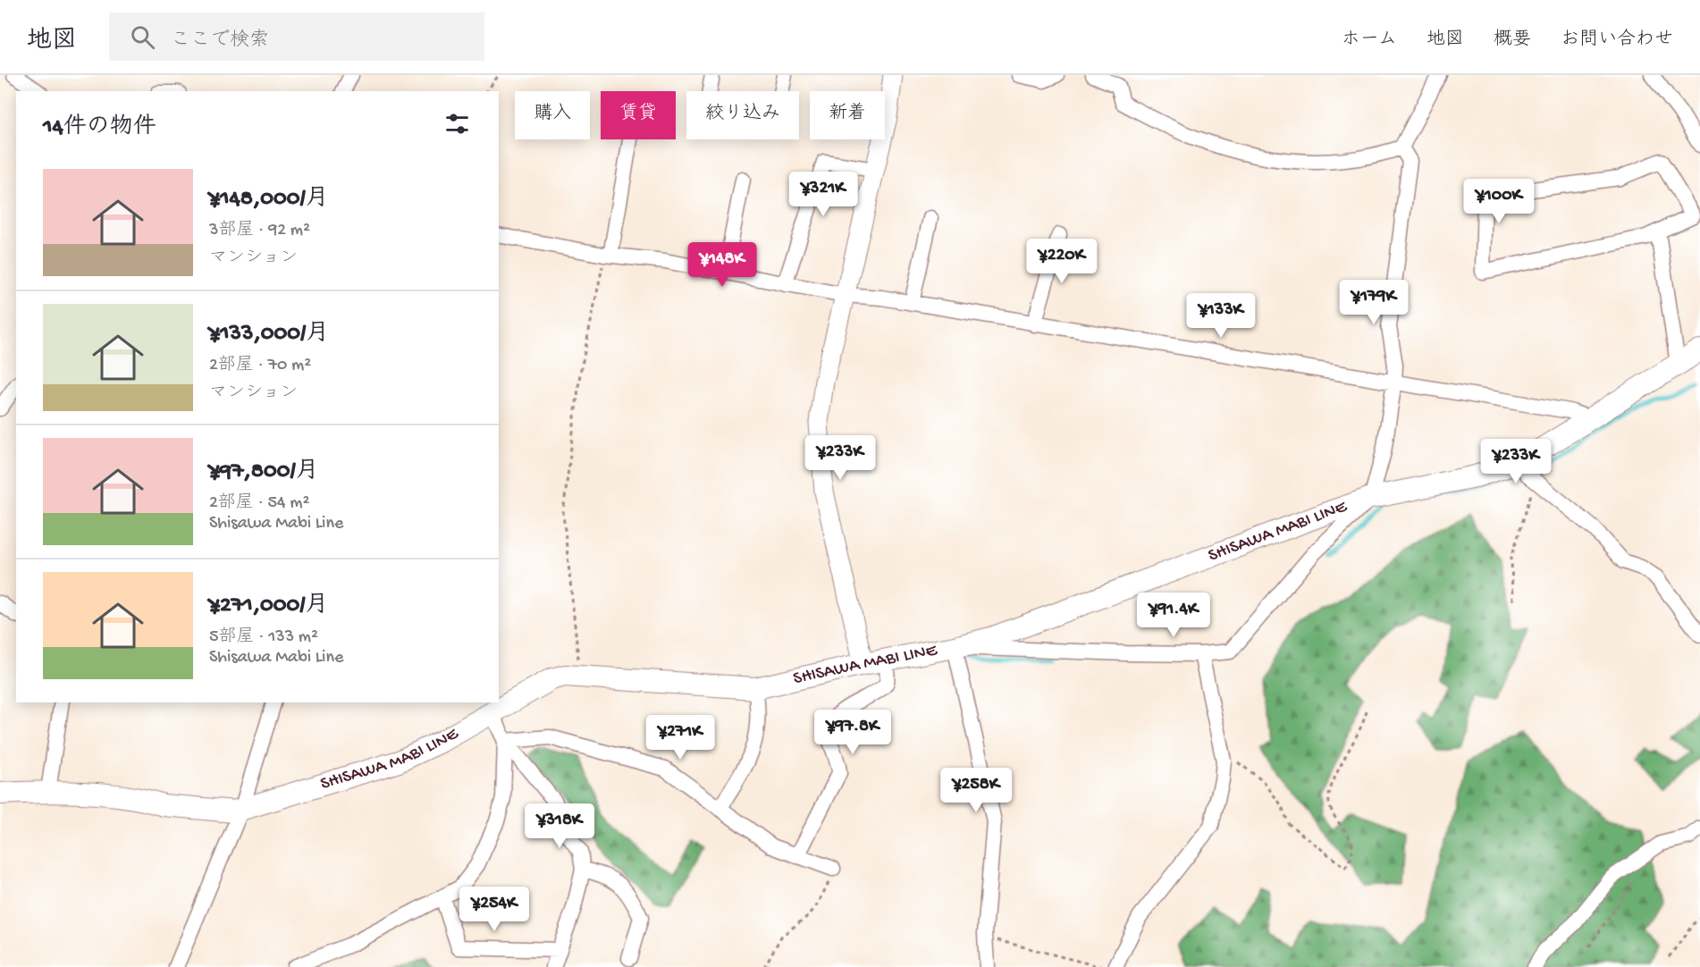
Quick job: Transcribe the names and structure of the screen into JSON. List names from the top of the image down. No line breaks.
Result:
{"streets":{"main road":["SHISAWA MABI LINE"]},"page":{"header":"地図","search":"ここで検索","nav":["ホーム","地図","概要","お問い合わせ"],"chip":["購入","賃貸","絞り込み","新着"],"heading":"14件の物件","list":[{"name":"¥148,000/月","note":"3部屋 · 92 m² · マンション"},{"name":"¥133,000/月","note":"2部屋 · 70 m² · マンション"},{"name":"¥97,800/月","note":"2部屋 · 54 m² · Shisawa Mabi Line"},{"name":"¥271,000/月","note":"5部屋 · 133 m² · Shisawa Mabi Line"}],"price":["¥321K","¥100K","¥220K","¥148K","¥179K","¥133K","¥233K","¥233K","¥91.4K","¥97.8K","¥271K","¥258K","¥318K","¥254K"]}}
